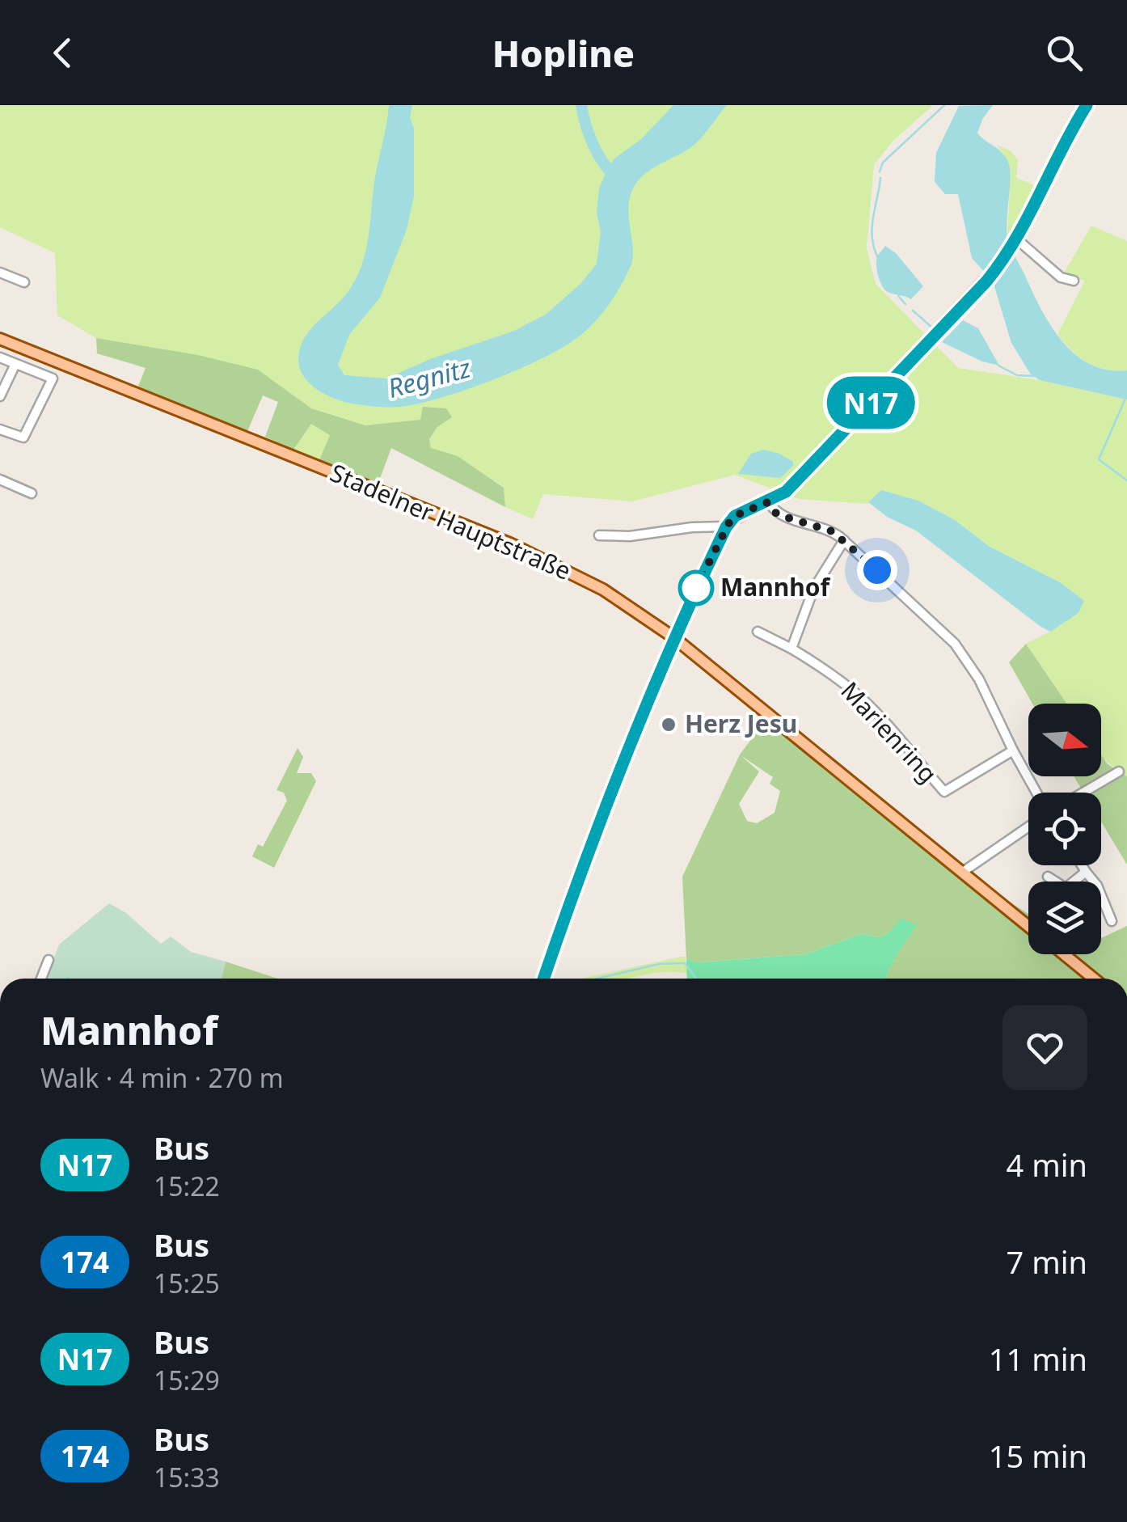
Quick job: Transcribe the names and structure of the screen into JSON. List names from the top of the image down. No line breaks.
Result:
{"streets":{"main road":["Stadelner Hauptstraße"],"street":["Marienring"]},"water":["Regnitz"],"places":["Mannhof","Herz Jesu"],"lines":["bus line N17"],"north":"right","page":{"header":"Hopline","on_map":"N17","heading":["Mannhof","Walk · 4 min · 270 m"],"list":[{"mark":"N17","name":"Bus","note":"15:22","value":"4 min"},{"mark":"174","name":"Bus","note":"15:25","value":"7 min"},{"mark":"N17","name":"Bus","note":"15:29","value":"11 min"},{"mark":"174","name":"Bus","note":"15:33","value":"15 min"}]}}
